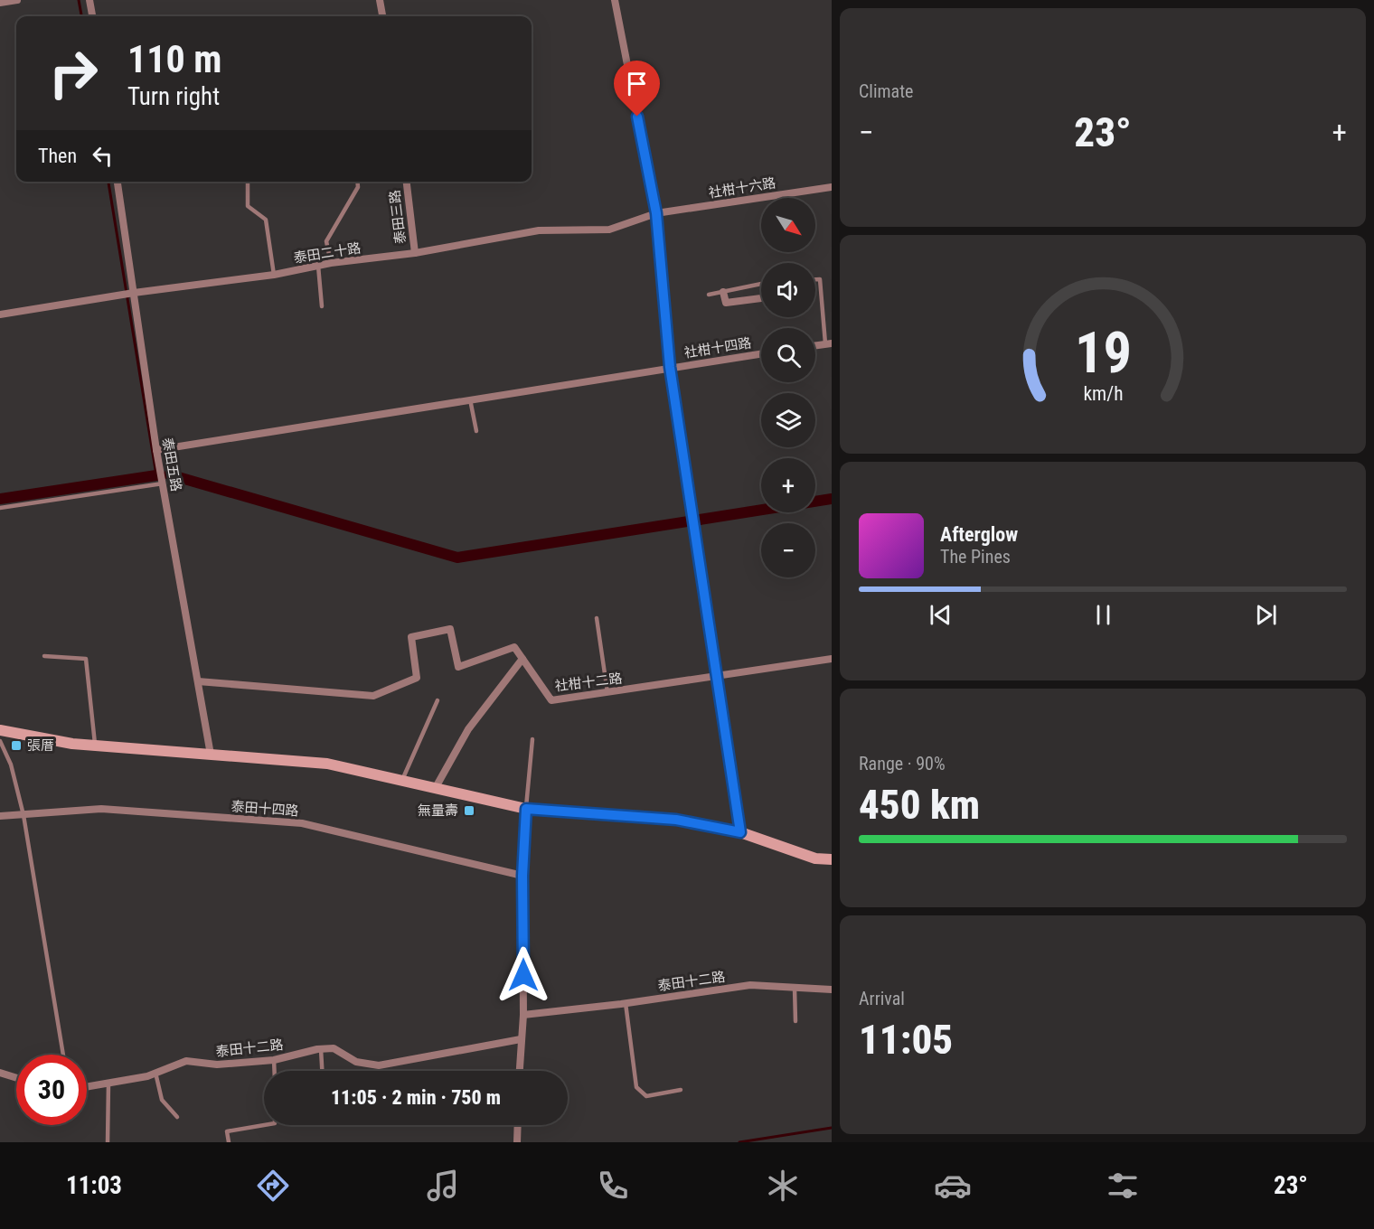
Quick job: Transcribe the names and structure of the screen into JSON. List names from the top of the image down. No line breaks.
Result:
{"streets":{"street":["社柑十六路","泰田三路","泰田二十路","社柑十四路","泰田五路","社柑十二路","泰田十四路","泰田十二路"]},"crossings":[["社柑十六路","泰田二十路"],["泰田三路","泰田二十路"],["泰田二十路","泰田五路"],["社柑十四路","泰田五路"]],"places":{"transit":["張厝","無量壽"]},"north":"bottom right","page":{"tile":["Climate",["Range · 90%","450 km"],["Arrival","11:05"]],"turn":["110 m","Turn right"],"heat":["−","23°","+"],"then":"Then","map_buttons":["+","−"],"song":["Afterglow","The Pines"],"limit":"30","trip":"11:05 · 2 min · 750 m","tabs":["11:03","23°"],"gauge":["19","km/h"]}}
